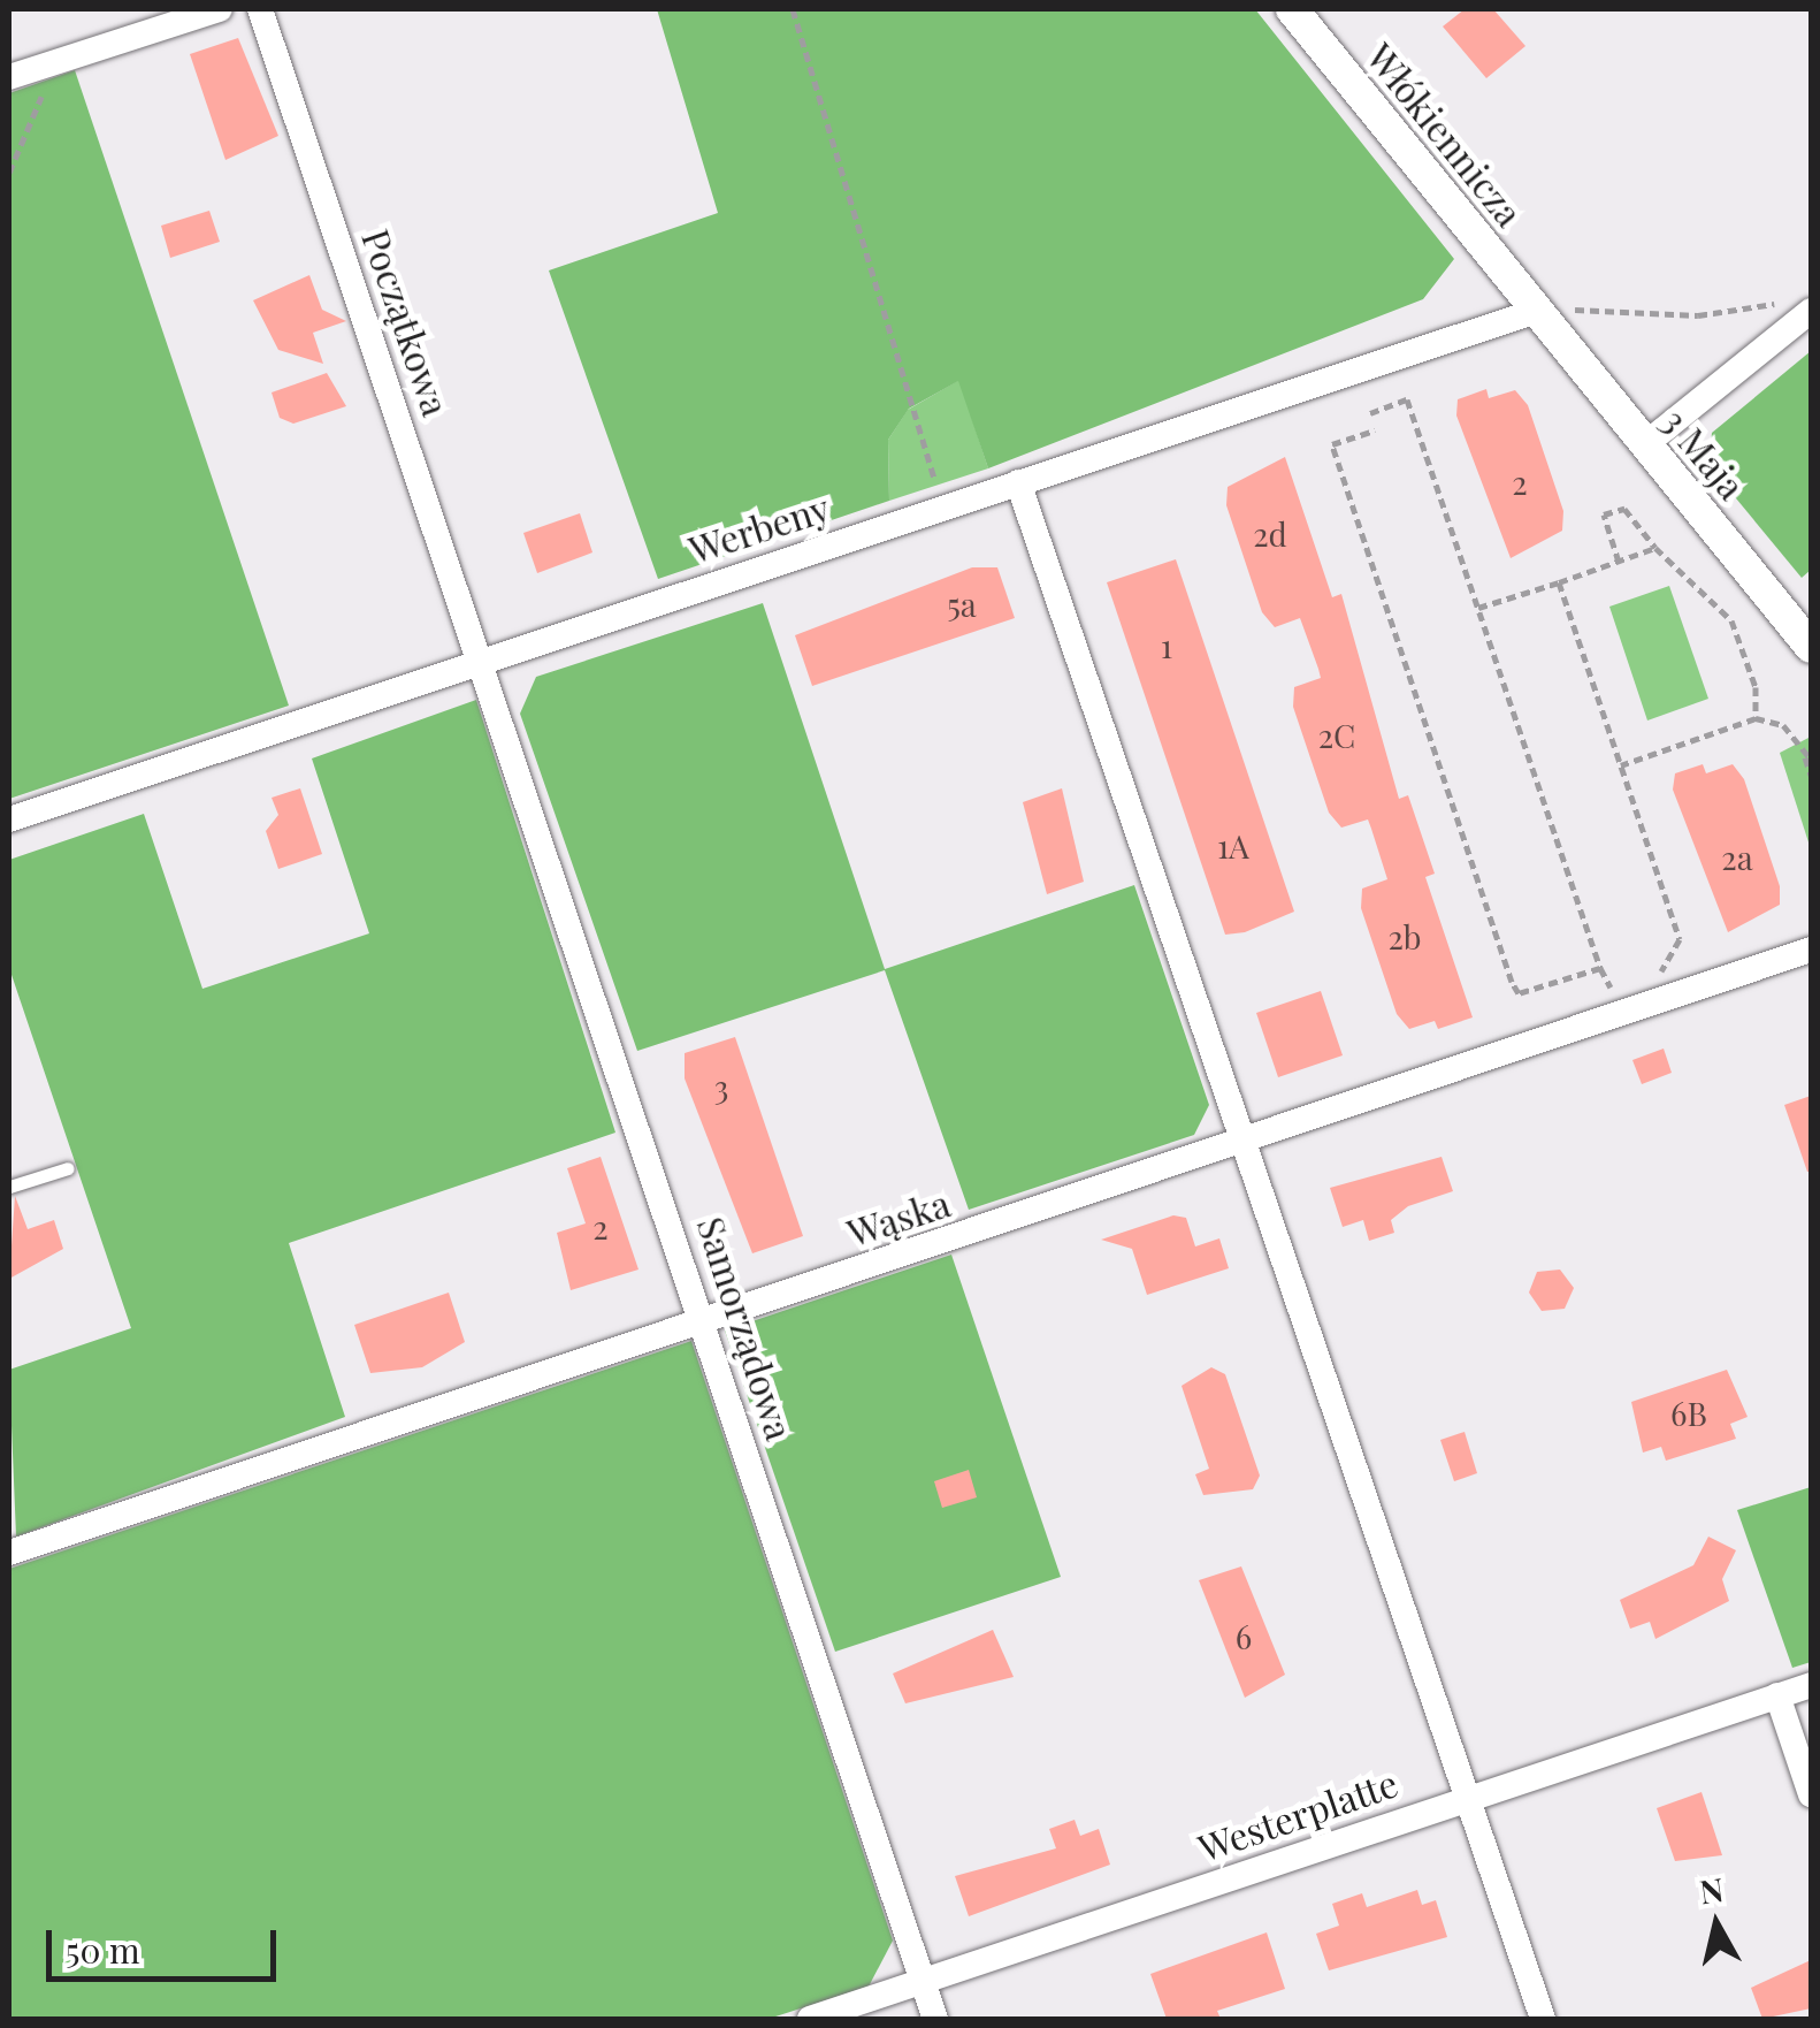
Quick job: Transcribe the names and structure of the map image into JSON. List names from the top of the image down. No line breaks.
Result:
{"streets":{"street":["Włókiennicza","Początkowa","3 Maja","Werbeny","Wąska","Samorządowa","Westerplatte"]},"crossings":[["Włókiennicza","3 Maja"],["Włókiennicza","Werbeny"],["Początkowa","Werbeny"],["Początkowa","Samorządowa"],["3 Maja","Werbeny"],["Werbeny","Samorządowa"],["Wąska","Samorządowa"],["Samorządowa","Westerplatte"]],"house_numbers":["2","2d","5a","1","2C","1A","2a","2b","3","2","6B","6"],"scale_bar":"50 m","north":"top"}
